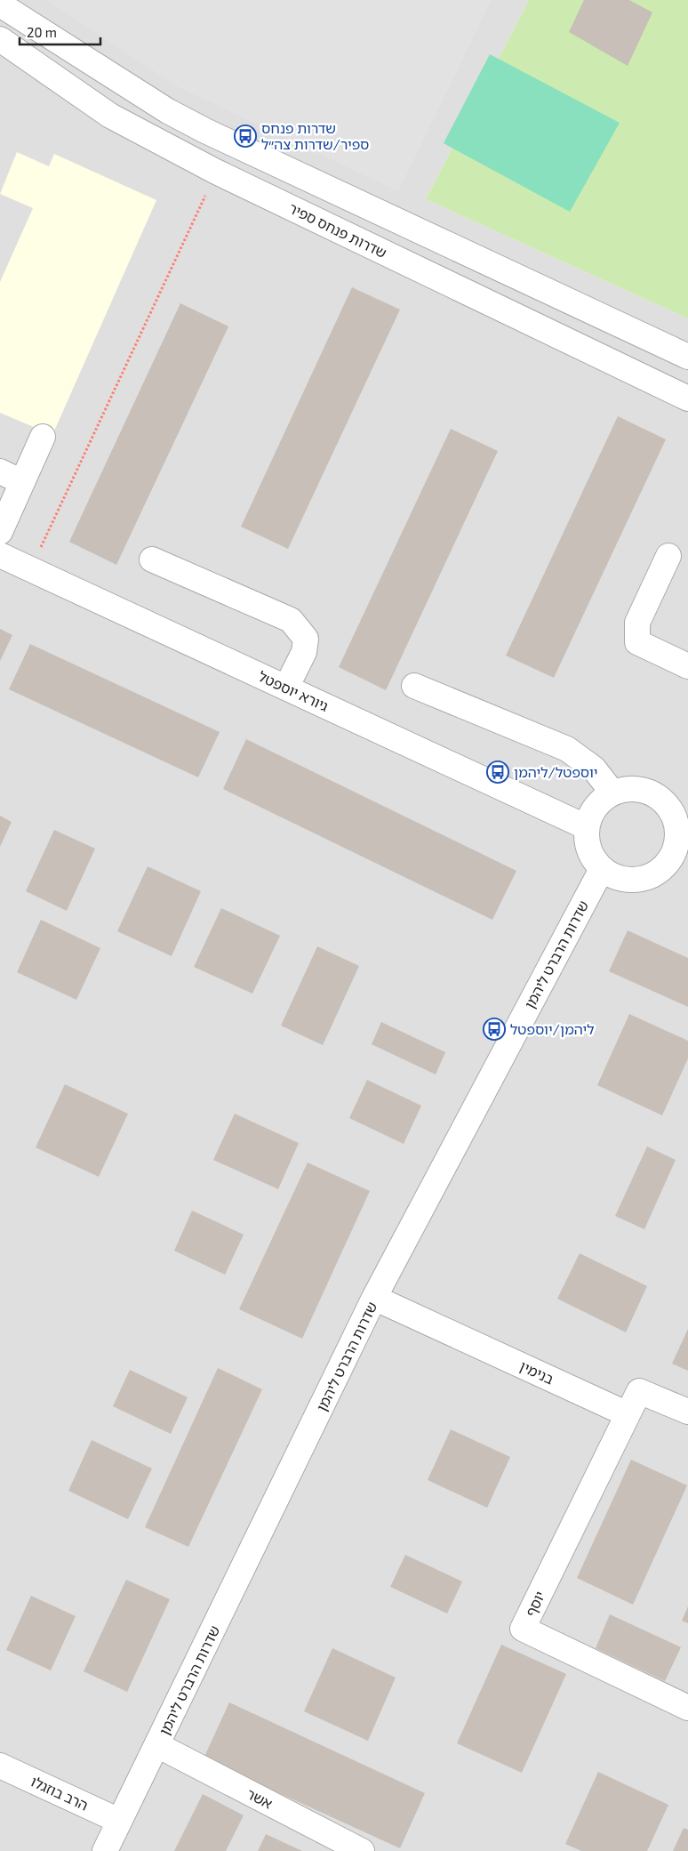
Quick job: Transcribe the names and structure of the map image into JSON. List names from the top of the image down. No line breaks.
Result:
{"streets":{"street":["שדרות פנחס ספיר","גיורא יוספטל","שדרות הרברט ליהמן","בנימין","יוסף","הרב בוזגלו","אשר"]},"crossings":[["גיורא יוספטל","שדרות הרברט ליהמן"],["שדרות הרברט ליהמן","בנימין"],["שדרות הרברט ליהמן","הרב בוזגלו"],["שדרות הרברט ליהמן","אשר"],["בנימין","יוסף"]],"places":{"bus stop":["שדרות פנחס ספיר/שדרות צה״ל","יוספטל/ליהמן","ליהמן/יוספטל"]},"scale_bar":"20 m"}
